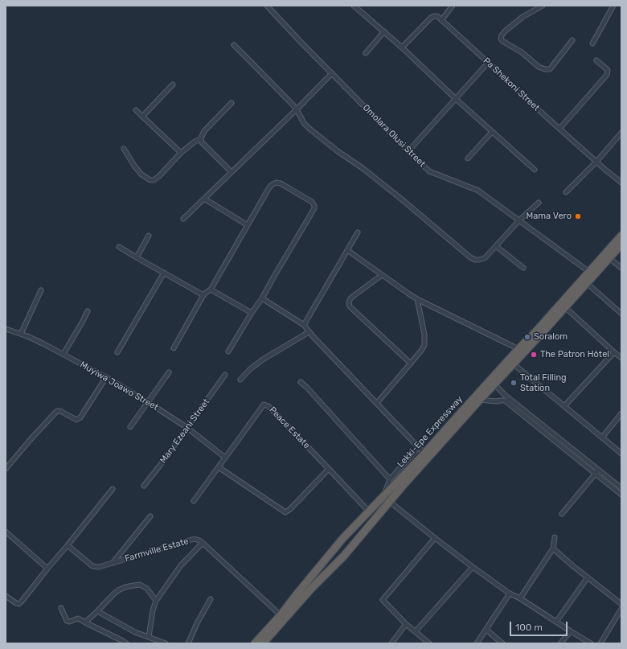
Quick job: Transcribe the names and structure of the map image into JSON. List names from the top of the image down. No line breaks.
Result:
{"streets":{"highway":["Lekki-Epe Expressway"],"street":["Pa Shekoni Street","Omolara Olusi Street","Muyiwa Joawo Street","Peace Estate","Mary Ezeani Street","Farmville Estate"]},"crossings":[["Omolara Olusi Street","Lekki-Epe Expressway"],["Muyiwa Joawo Street","Peace Estate"],["Muyiwa Joawo Street","Mary Ezeani Street"],["Peace Estate","Lekki-Epe Expressway"],["Lekki-Epe Expressway","Farmville Estate"]],"places":["Mama Vero","Soralom","The Patron Hôtel","Total Filling Station"],"scale_bar":"100 m"}
